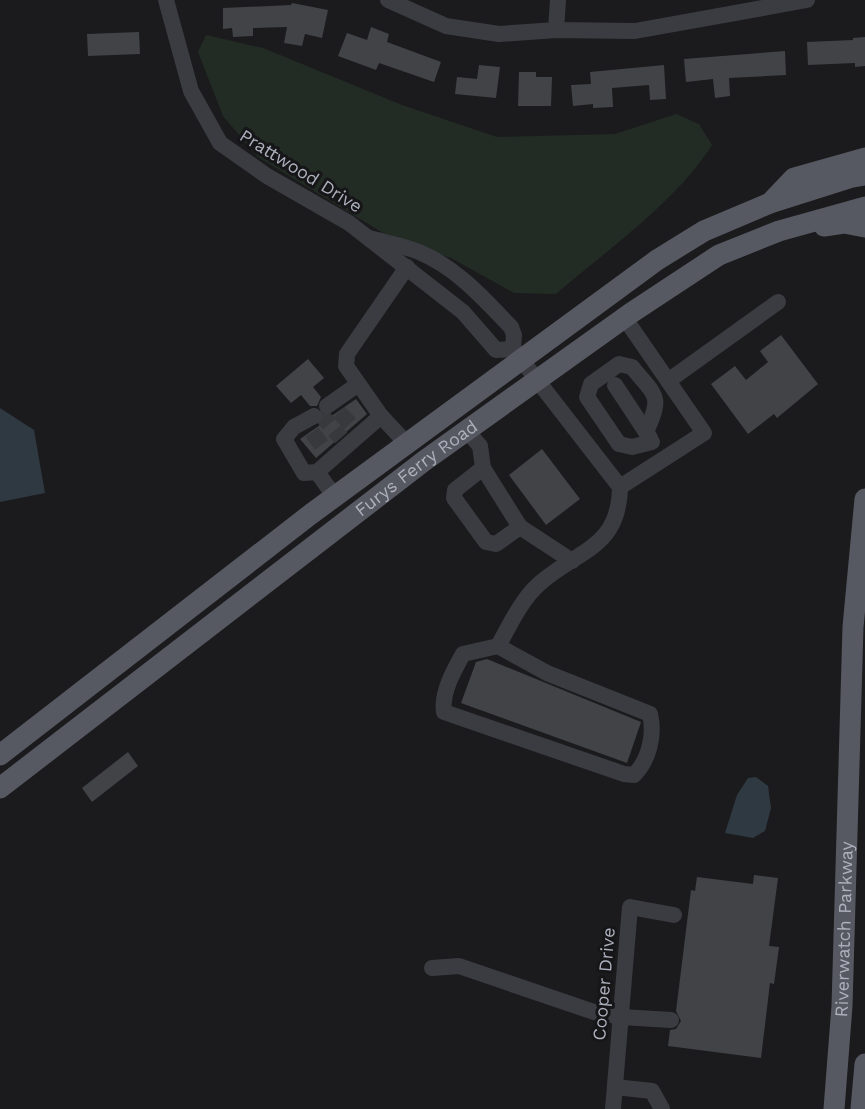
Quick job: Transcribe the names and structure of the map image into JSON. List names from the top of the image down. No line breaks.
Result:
{"streets":{"main road":["Furys Ferry Road","Riverwatch Parkway"],"street":["Prattwood Drive","Cooper Drive"]},"crossings":[["Prattwood Drive","Furys Ferry Road"]]}
